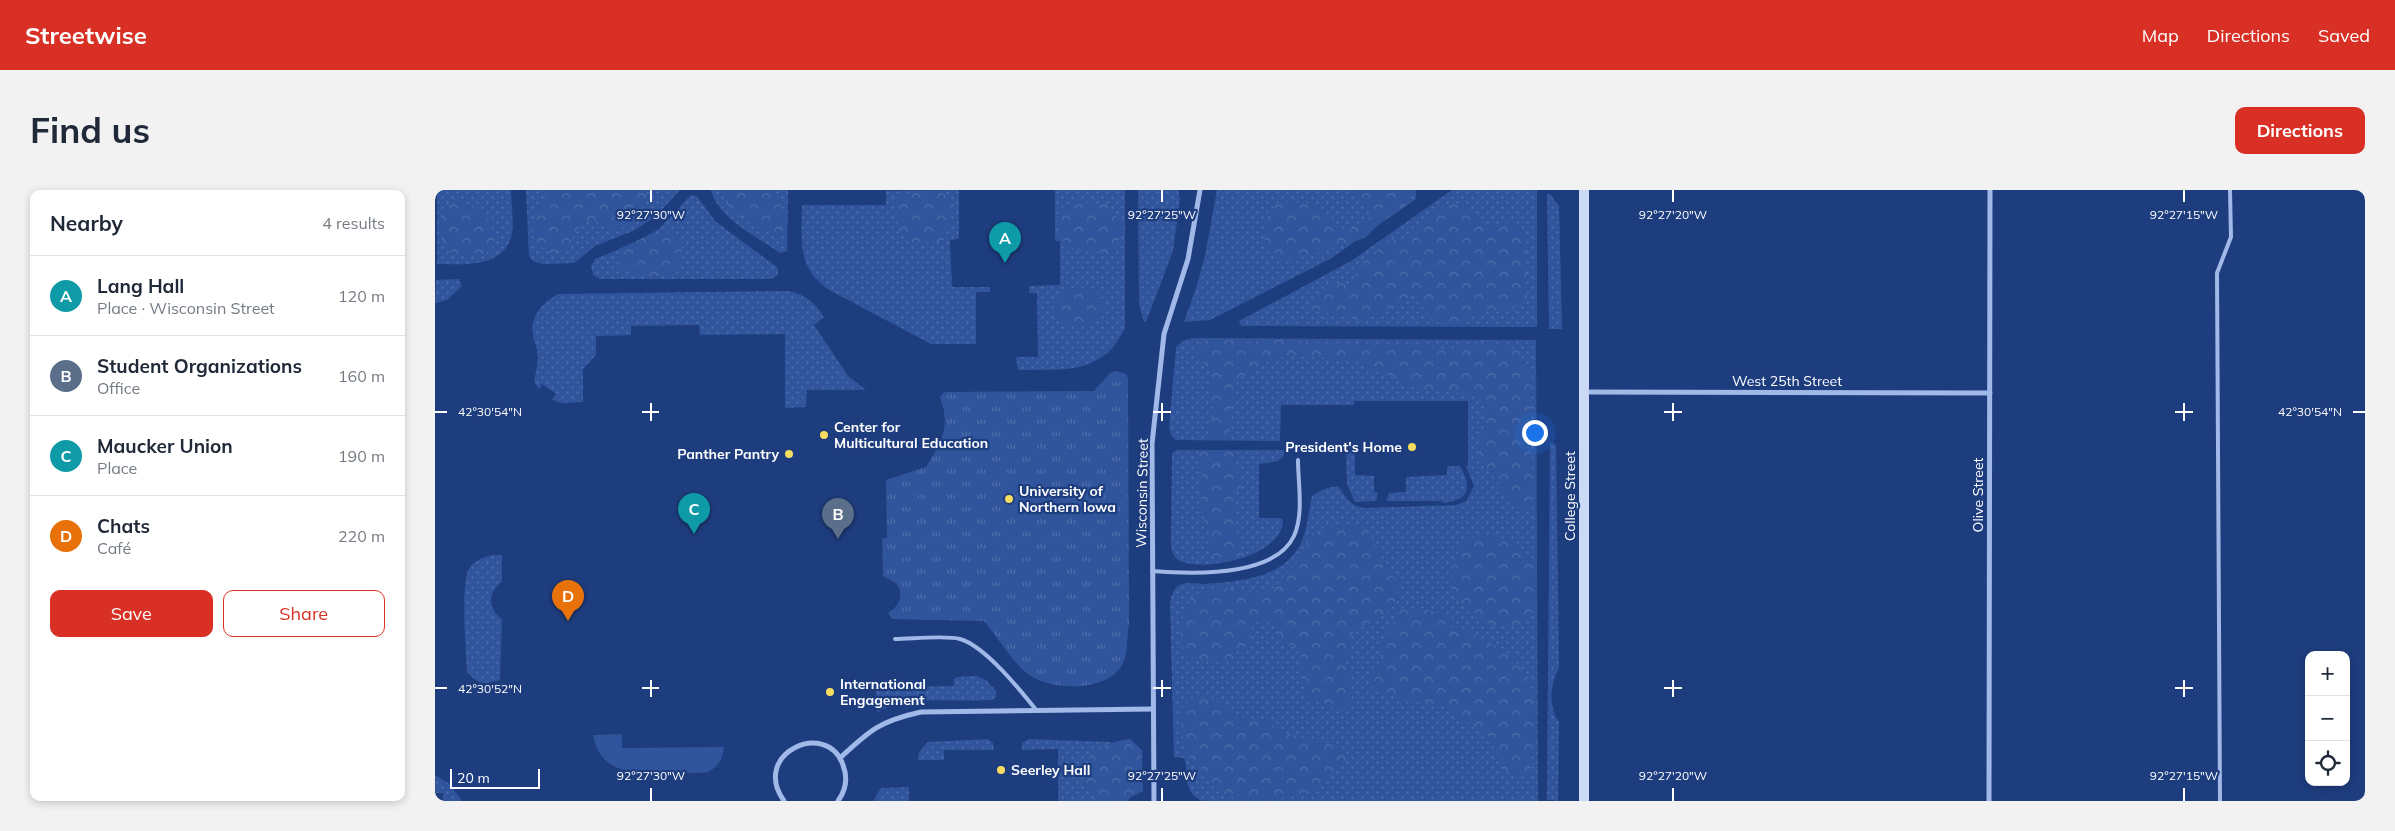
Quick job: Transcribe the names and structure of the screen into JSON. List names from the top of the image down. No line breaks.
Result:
{"streets":{"street":["West 25th Street","Wisconsin Street","Olive Street","College Street"]},"crossings":[["West 25th Street","Olive Street"],["West 25th Street","College Street"]],"places":["Center for Multicultural Education","President's Home","Panther Pantry","University of Northern Iowa","International Engagement","Seerley Hall"],"scale_bar":"20 m","page":{"header":"Streetwise","nav":["Map","Directions","Saved"],"buttons":["Directions",["Save","Share"]],"title":"Find us","heading":["Nearby","4 results"],"pins":["A","C","B","D"],"list":[{"mark":"A","name":"Lang Hall","note":"Place · Wisconsin Street","value":"120 m"},{"mark":"B","name":"Student Organizations","note":"Office","value":"160 m"},{"mark":"C","name":"Maucker Union","note":"Place","value":"190 m"},{"mark":"D","name":"Chats","note":"Café","value":"220 m"}],"map_buttons":["+","−"],"scale":"20 m"},"coordinates":["92°27'30\"W","92°27'25\"W","92°27'20\"W","92°27'15\"W","42°30'54\"N","42°30'52\"N"]}
